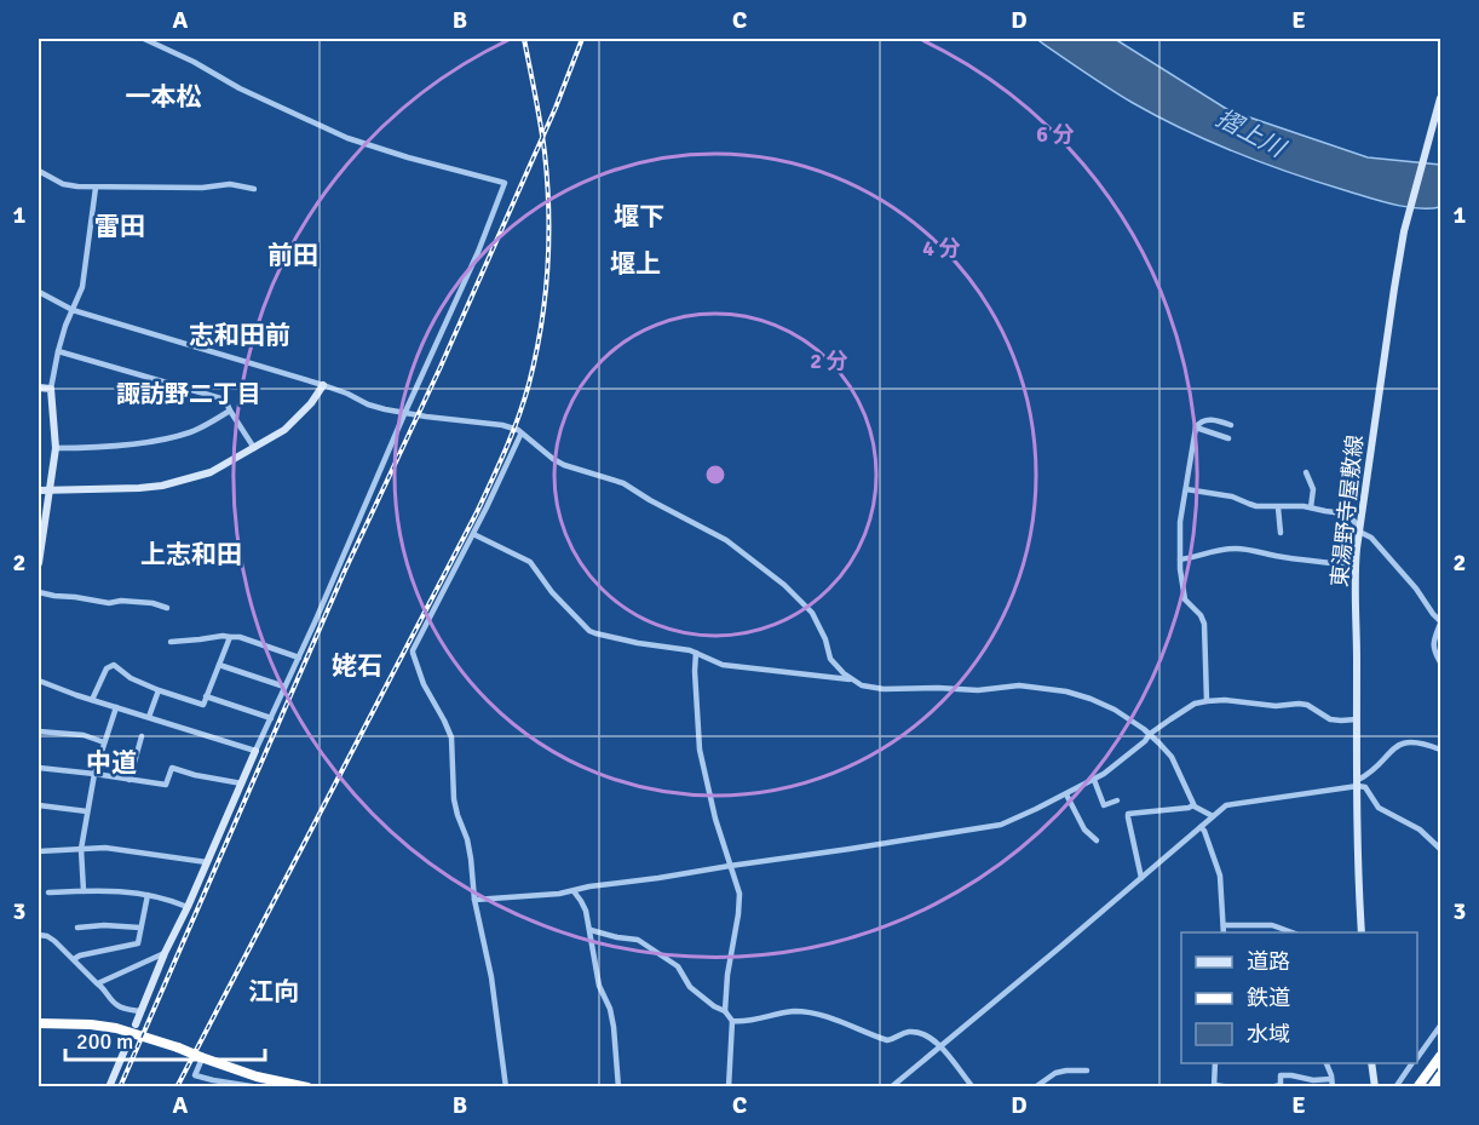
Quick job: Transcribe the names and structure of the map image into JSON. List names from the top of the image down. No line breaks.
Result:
{"streets":{"street":["東湯野寺屋敷線"]},"districts":["一本松","堰下","雷田","前田","堰上","志和田前","諏訪野二丁目","上志和田","姥石","中道","江向"],"water":["摺上川"],"legend":["道路","鉄道","水域"],"scale_bar":"200 m","grid":{"columns":["A","B","C","D","E"],"rows":["1","2","3"]},"rings":["6 分","4 分","2 分"]}
